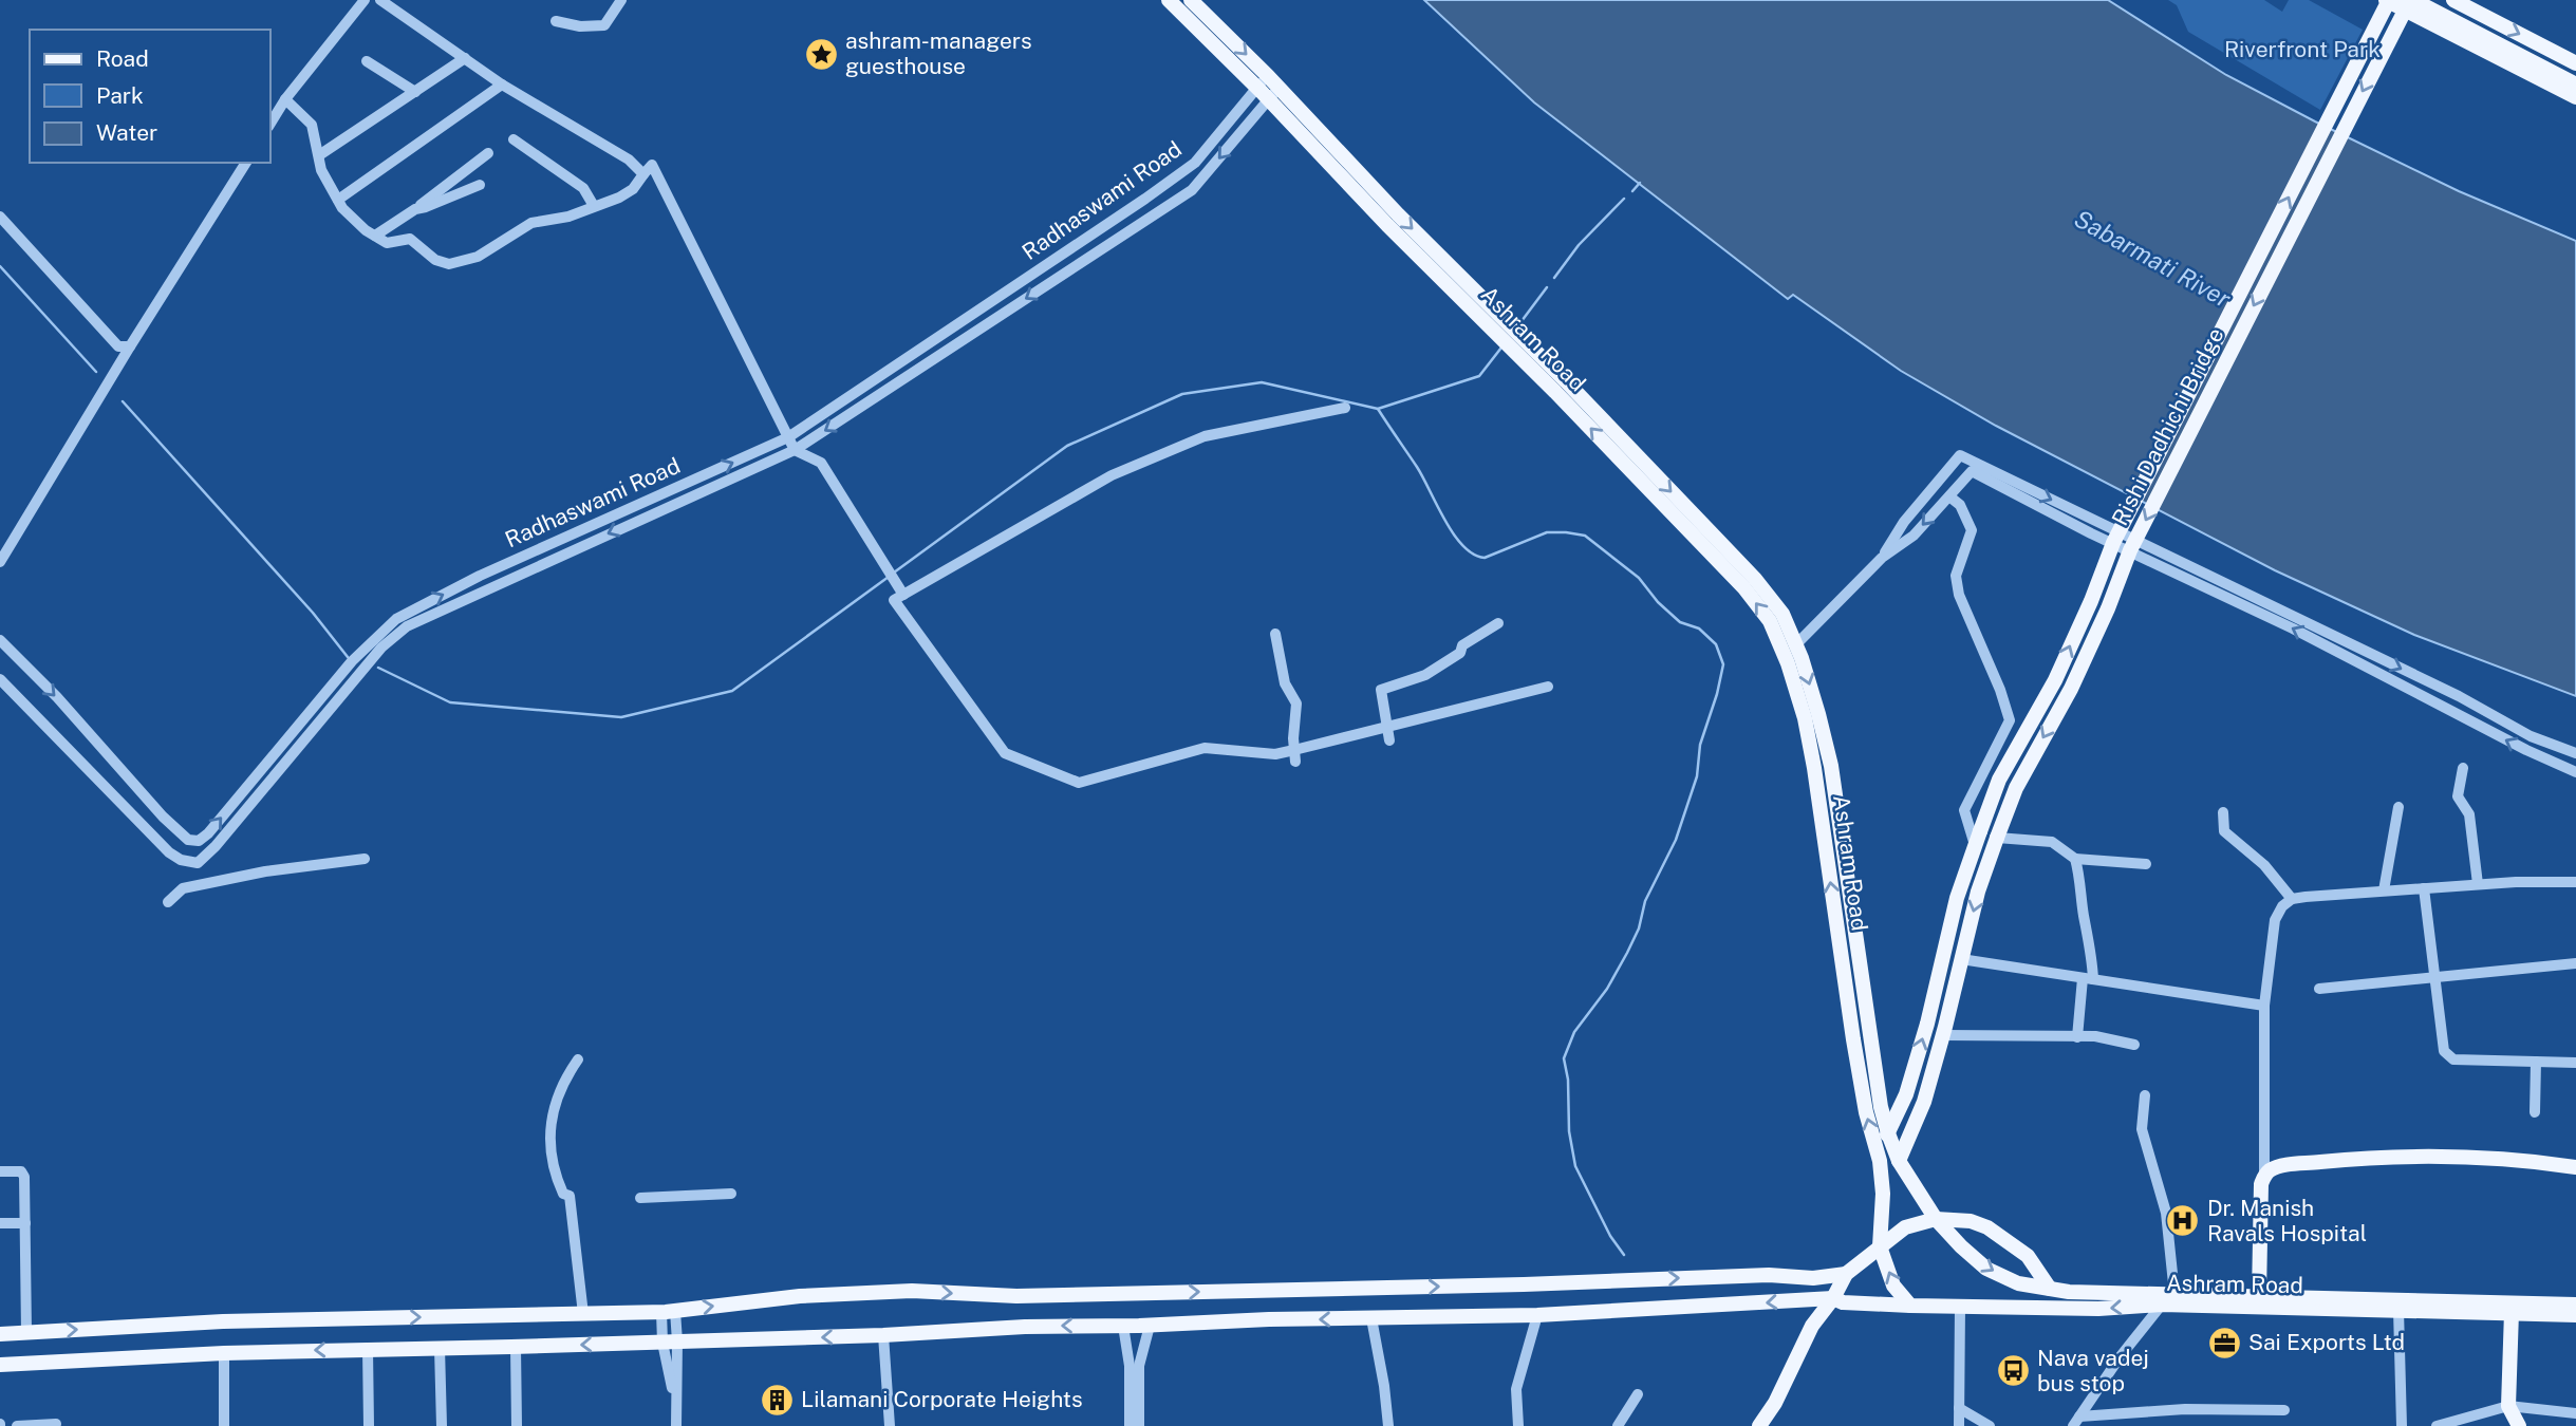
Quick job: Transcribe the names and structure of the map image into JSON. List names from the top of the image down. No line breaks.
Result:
{"streets":{"main road":["Ashram Road","Rishi Dadhichi Bridge"],"street":["Radhaswami Road"]},"crossings":[["Radhaswami Road","Ashram Road"],["Ashram Road","Rishi Dadhichi Bridge"]],"water":["Sabarmati River"],"parks":["Riverfront Park"],"places":{"place":["ashram-managers guesthouse"],"hospital":["Dr. Manish Ravals Hospital"],"office":["Sai Exports Ltd"],"bus stop":["Nava vadej bus stop"],"building":["Lilamani Corporate Heights"]},"legend":["Road","Park","Water"]}
